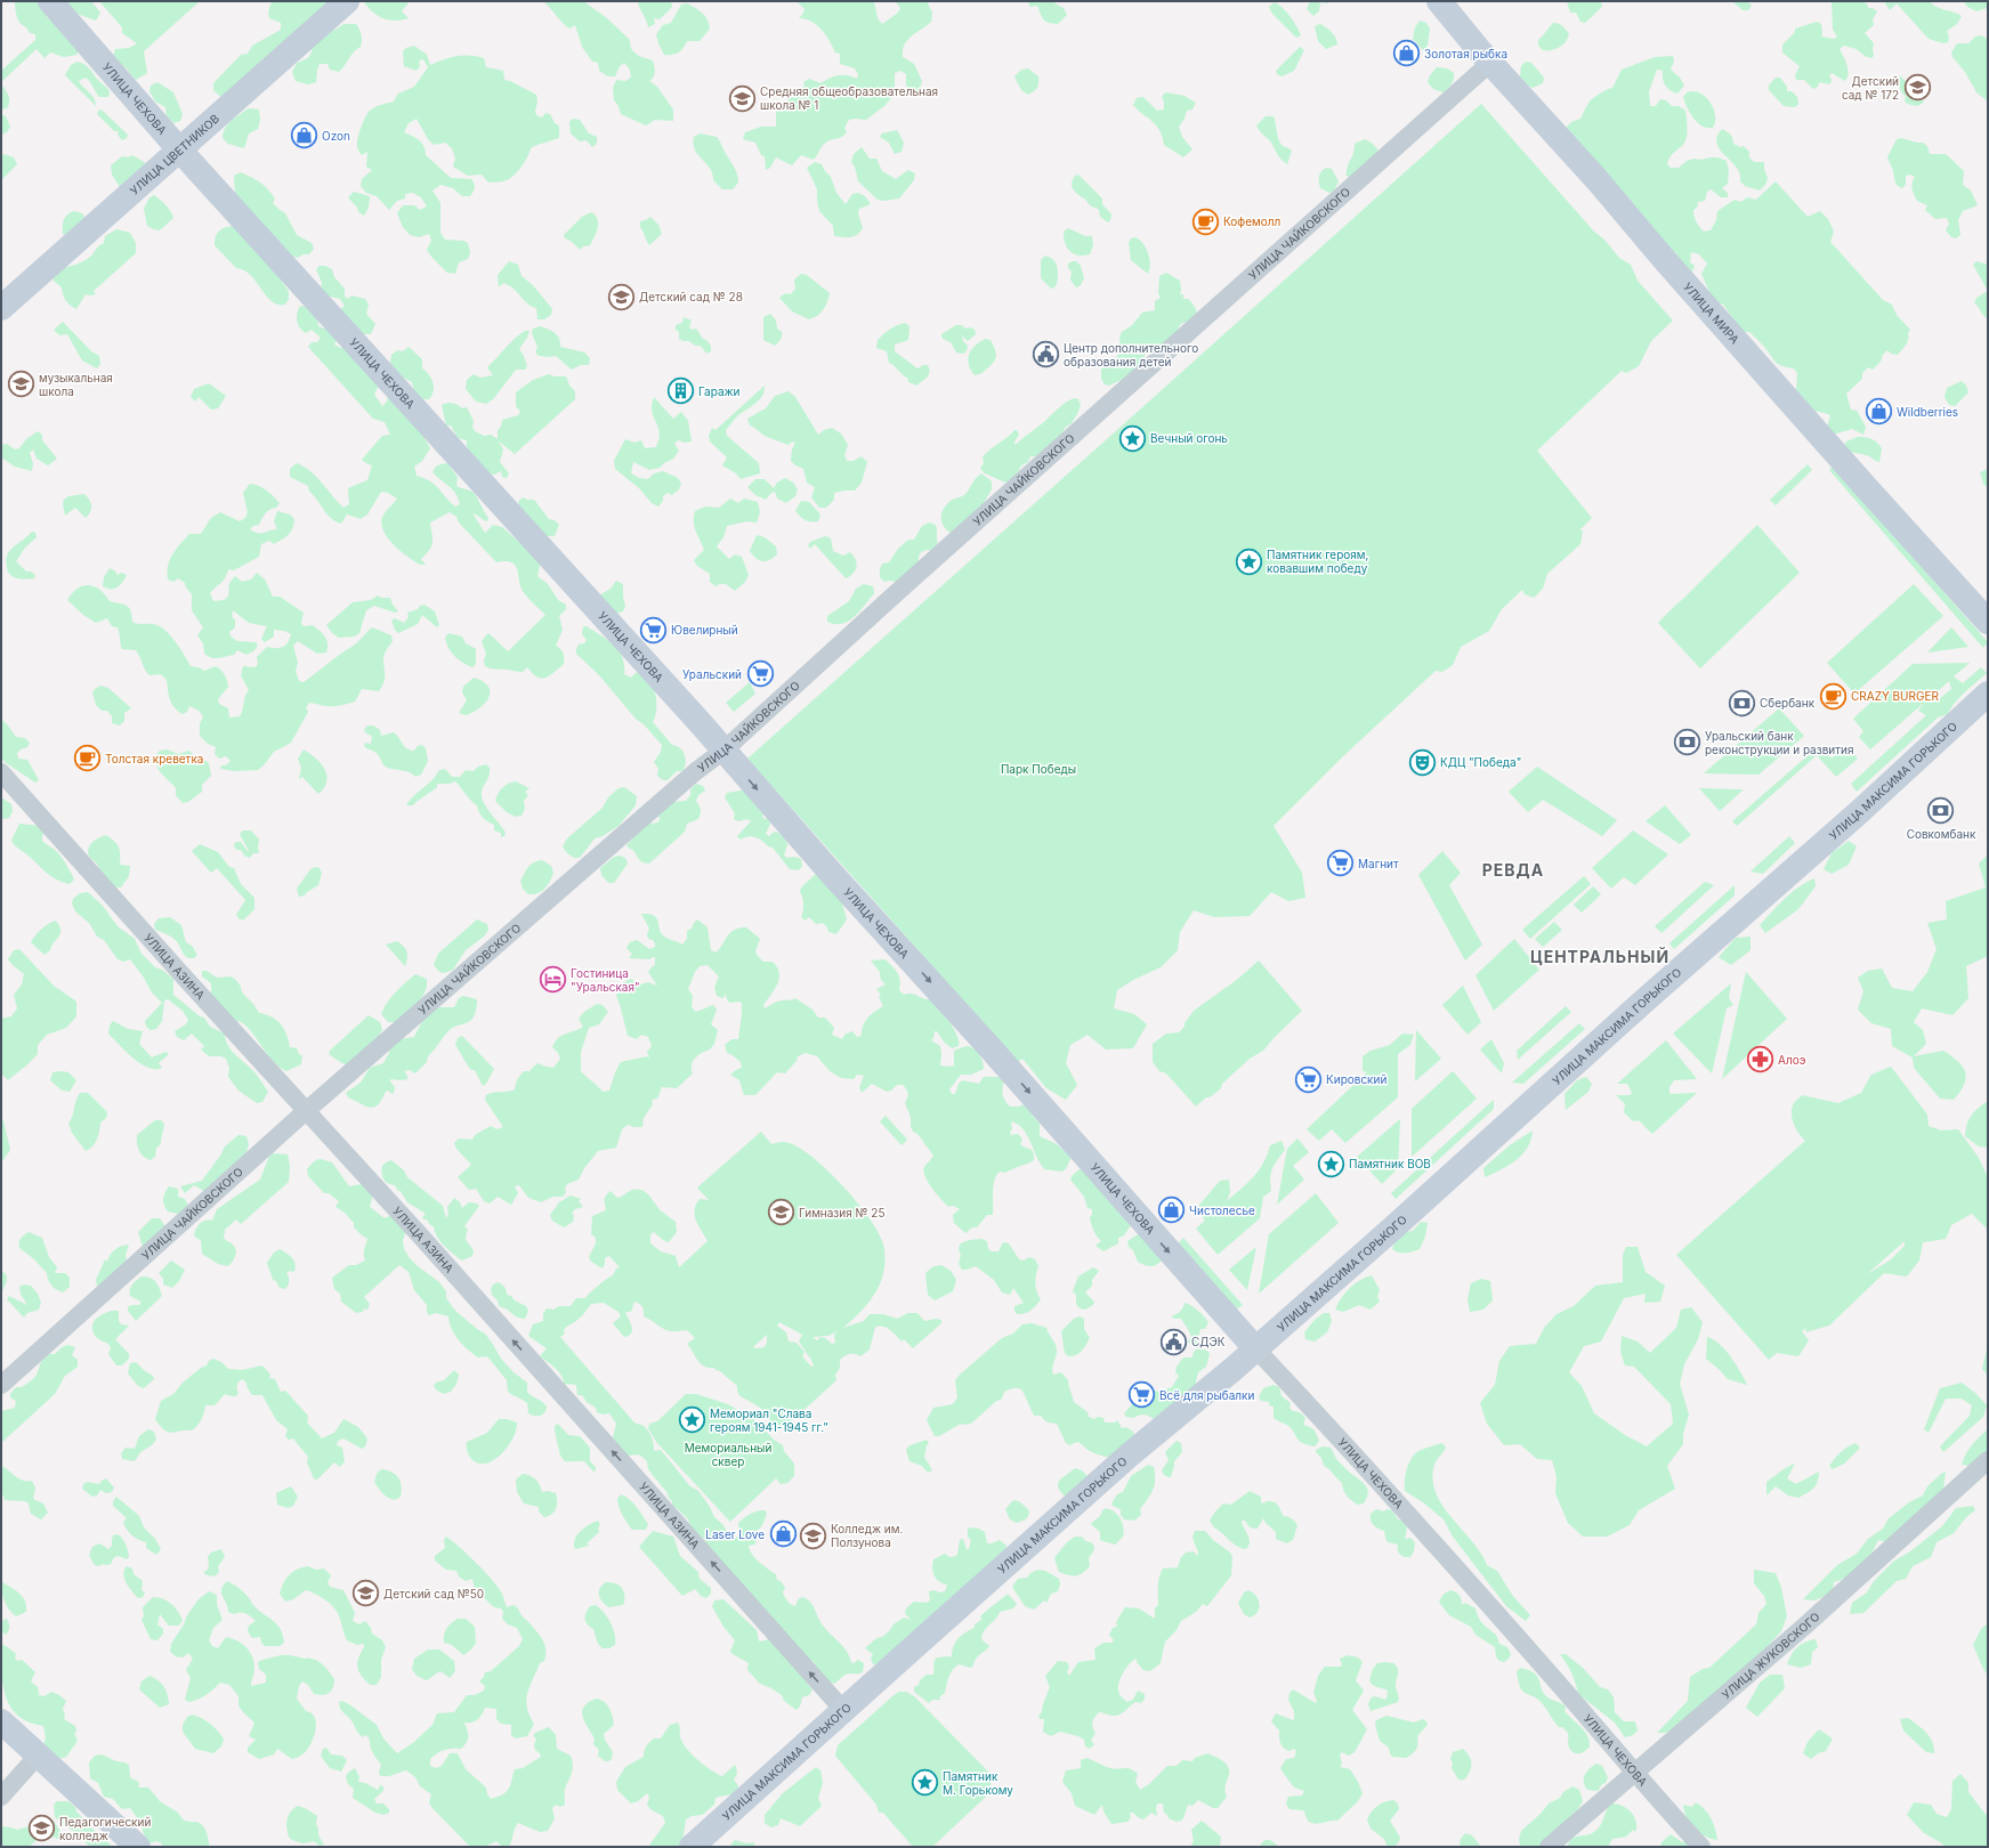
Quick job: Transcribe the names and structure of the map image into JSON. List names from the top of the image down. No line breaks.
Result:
{"streets":{"main road":["УЛИЦА ЧЕХОВА","УЛИЦА ЦВЕТНИКОВ","УЛИЦА МИРА","УЛИЦА МАКСИМА ГОРЬКОГО"],"street":["УЛИЦА ЧАЙКОВСКОГО","УЛИЦА АЗИНА","УЛИЦА ЖУКОВСКОГО"]},"crossings":[["УЛИЦА ЧЕХОВА","УЛИЦА ЦВЕТНИКОВ"],["УЛИЦА ЧЕХОВА","УЛИЦА ЧАЙКОВСКОГО"],["УЛИЦА ЧЕХОВА","УЛИЦА МАКСИМА ГОРЬКОГО"],["УЛИЦА ЧЕХОВА","УЛИЦА ЖУКОВСКОГО"],["УЛИЦА ЧАЙКОВСКОГО","УЛИЦА МИРА"],["УЛИЦА ЧАЙКОВСКОГО","УЛИЦА АЗИНА"],["УЛИЦА МАКСИМА ГОРЬКОГО","УЛИЦА АЗИНА"]],"one_way":["УЛИЦА АЗИНА"],"districts":["РЕВДА","ЦЕНТРАЛЬНЫЙ"],"parks":["Парк Победы","Мемориальный сквер"],"places":{"shop":["Золотая рыбка","Ozon","Wildberries","Чистолесье","Laser Love"],"school or university":["Детский сад № 172","Средняя общеобразовательная школа № 1","Детский сад № 28","музыкальная школа","Гимназия № 25","Колледж им. Ползунова","Детский сад №50","Педагогический колледж"],"cafe":["Кофемолл","CRAZY BURGER","Толстая креветка"],"public building":["Центр дополнительного образования детей","СДЭК"],"building":["Гаражи"],"place":["Вечный огонь","Памятник героям, ковавшим победу","Памятник ВОВ","Мемориал \"Слава героям 1941-1945 гг.\"","Памятник М. Горькому"],"supermarket":["Ювелирный","Уральский","Магнит","Кировский","Всё для рыбалки"],"bank":["Сбербанк","Уральский банк реконструкции и развития","Совкомбанк"],"theatre":["КДЦ \"Победа\""],"hotel":["Гостиница \"Уральская\""],"pharmacy":["Алоэ"]}}
